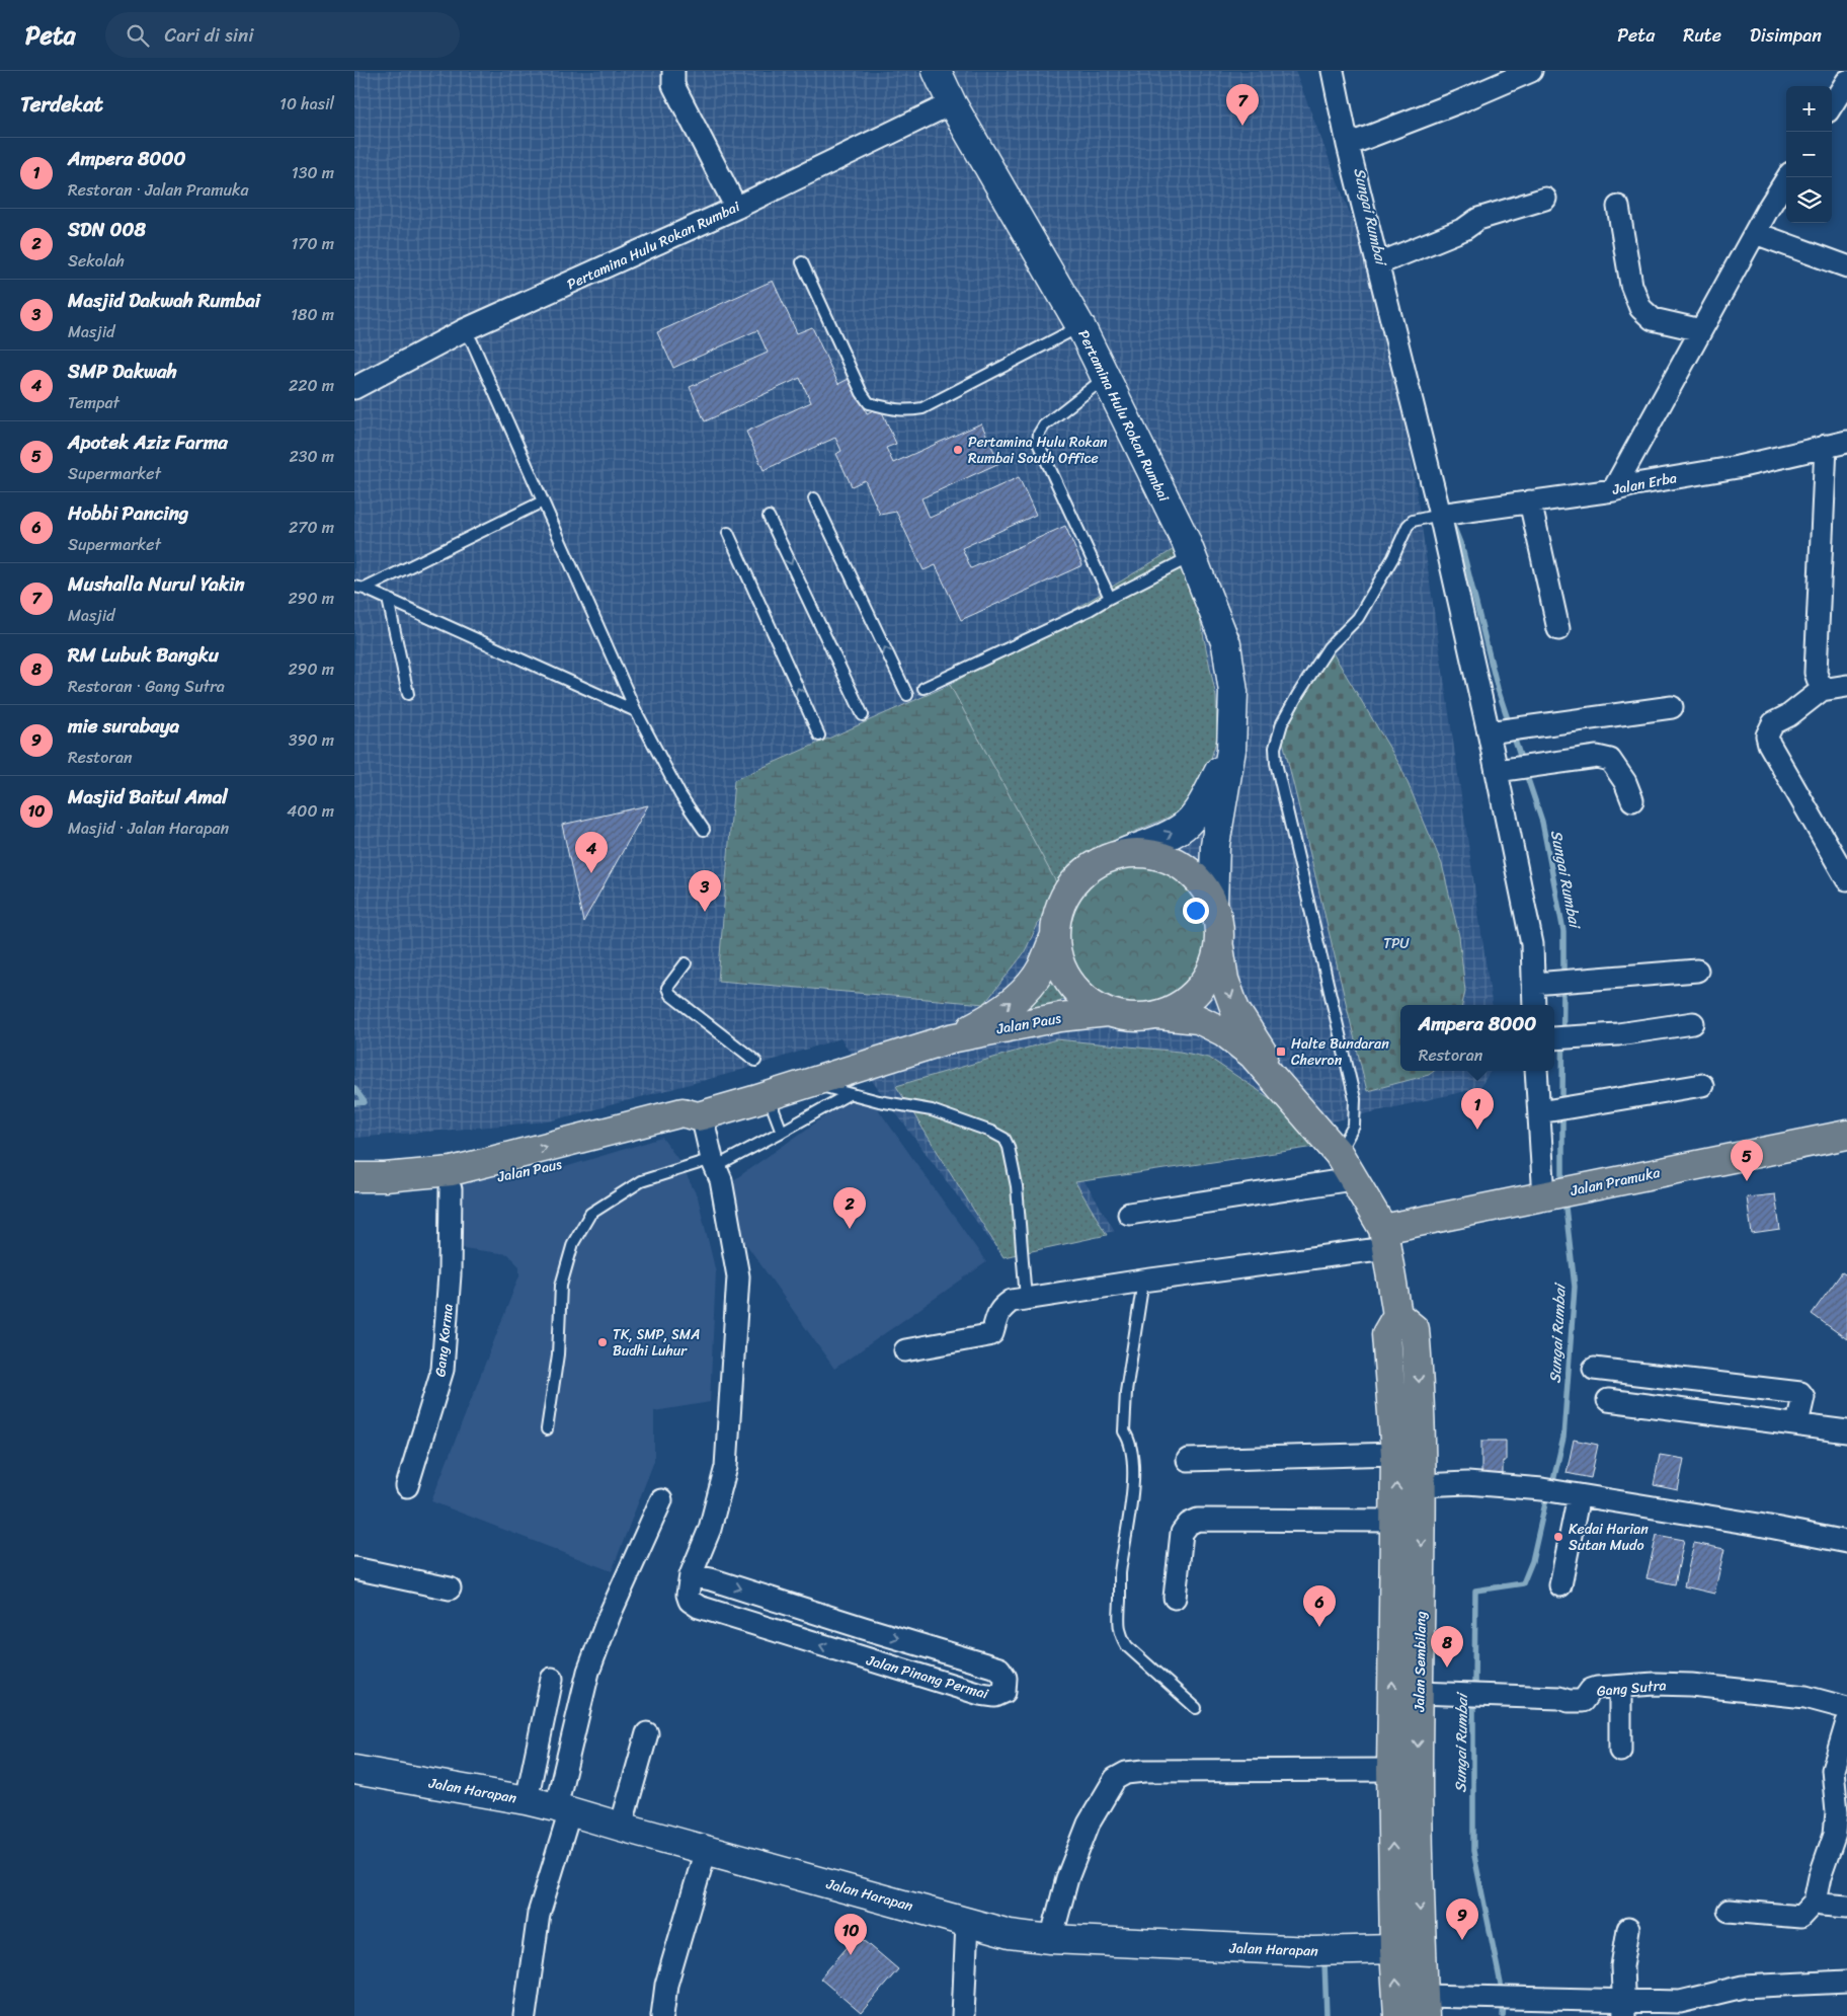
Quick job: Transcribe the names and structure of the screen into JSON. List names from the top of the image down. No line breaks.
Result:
{"streets":{"main road":["Jalan Paus","Jalan Pramuka","Jalan Sembilang"],"street":["Pertamina Hulu Rokan Rumbai","Jalan Erba","Gang Korma","Jalan Pinang Permai","Gang Sutra","Jalan Harapan"]},"crossings":[["Pertamina Hulu Rokan Rumbai","Jalan Paus"],["Pertamina Hulu Rokan Rumbai","Jalan Sembilang"],["Jalan Paus","Gang Korma"],["Jalan Paus","Jalan Sembilang"],["Jalan Paus","Jalan Pinang Permai"],["Jalan Pramuka","Jalan Sembilang"],["Jalan Sembilang","Gang Sutra"],["Jalan Sembilang","Jalan Harapan"]],"water":["Sungai Rumbai"],"parks":["TPU"],"places":{"other":["Pertamina Hulu Rokan Rumbai South Office","TK, SMP, SMA Budhi Luhur","Kedai Harian Sutan Mudo"],"transit":["Halte Bundaran Chevron"]},"page":{"header":"Peta","search":"Cari di sini","nav":["Peta","Rute","Disimpan"],"heading":["Terdekat","10 hasil"],"pins":["7","4","3","1","5","2","6","8","9","10"],"map_buttons":["+","−"],"list":[{"mark":"1","name":"Ampera 8000","note":"Restoran · Jalan Pramuka","value":"130 m"},{"mark":"2","name":"SDN 008","note":"Sekolah","value":"170 m"},{"mark":"3","name":"Masjid Dakwah Rumbai","note":"Masjid","value":"180 m"},{"mark":"4","name":"SMP Dakwah","note":"Tempat","value":"220 m"},{"mark":"5","name":"Apotek Aziz Farma","note":"Supermarket","value":"230 m"},{"mark":"6","name":"Hobbi Pancing","note":"Supermarket","value":"270 m"},{"mark":"7","name":"Mushalla Nurul Yakin","note":"Masjid","value":"290 m"},{"mark":"8","name":"RM Lubuk Bangku","note":"Restoran · Gang Sutra","value":"290 m"},{"mark":"9","name":"mie surabaya","note":"Restoran","value":"390 m"},{"mark":"10","name":"Masjid Baitul Amal","note":"Masjid · Jalan Harapan","value":"400 m"}],"popup":["Ampera 8000","Restoran"]}}
